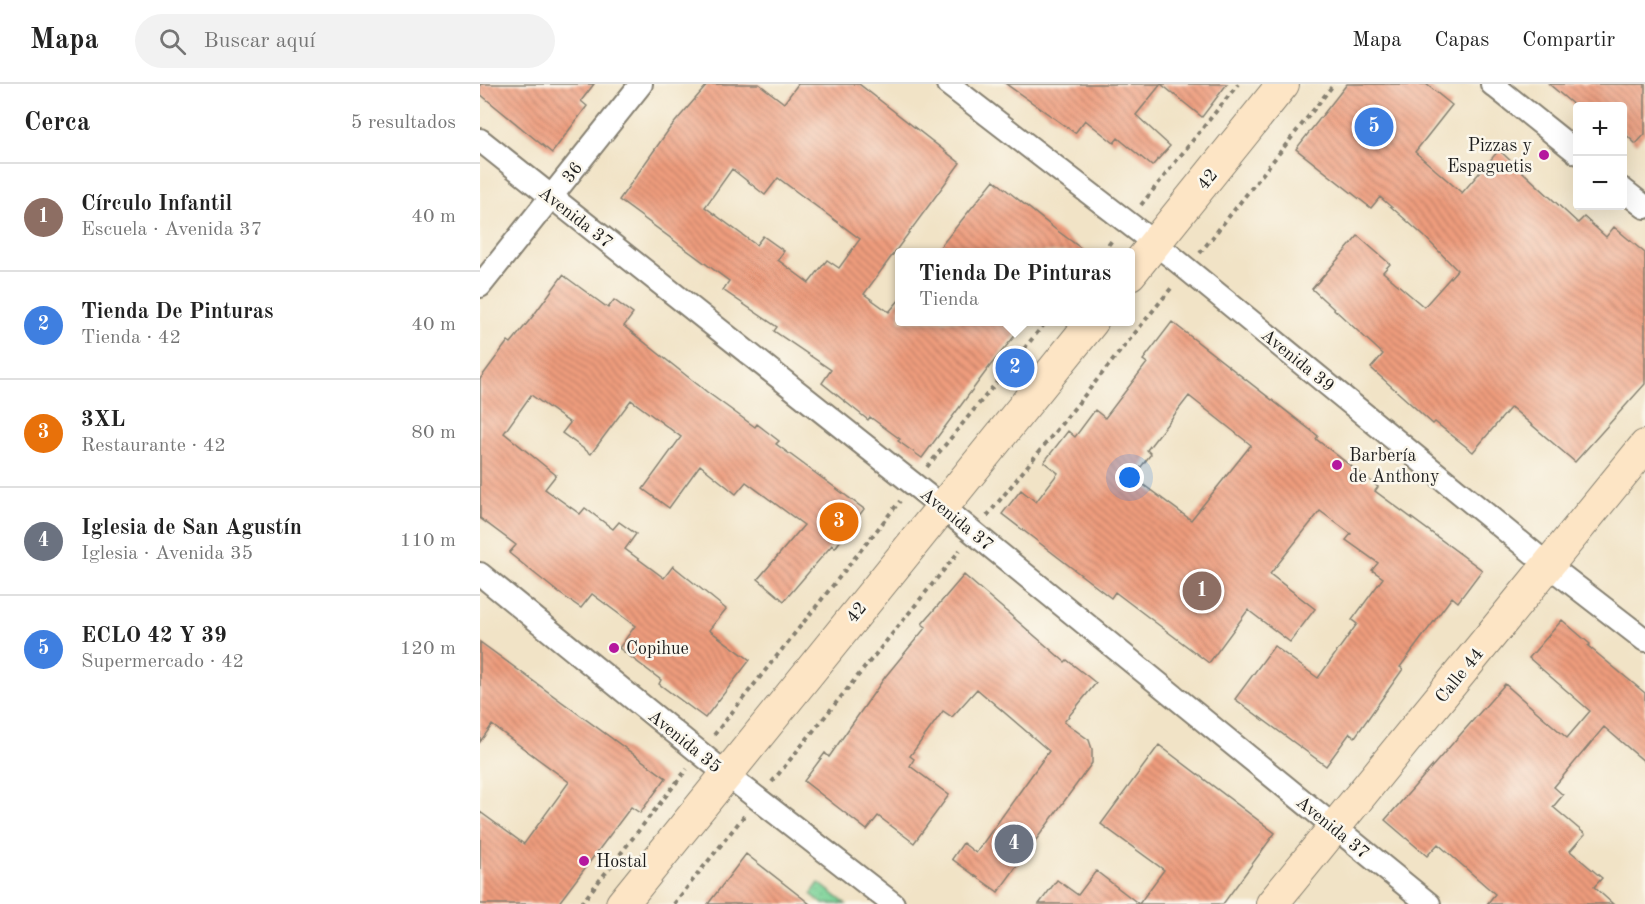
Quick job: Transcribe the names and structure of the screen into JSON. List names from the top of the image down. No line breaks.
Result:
{"streets":{"main road":["42","Calle 44"],"street":["36","Avenida 37","Avenida 39","Avenida 35"]},"crossings":[["36","Avenida 37"],["42","Avenida 37"],["42","Avenida 39"],["42","Avenida 35"],["Avenida 37","Calle 44"],["Avenida 39","Calle 44"]],"places":["Pizzas y Espaguetis","Barbería de Anthony","Copihue","Hostal"],"page":{"header":"Mapa","search":"Buscar aquí","nav":["Mapa","Capas","Compartir"],"heading":["Cerca","5 resultados"],"map_buttons":["+","−"],"pins":["5","2","3","1","4"],"list":[{"mark":"1","name":"Círculo Infantil","note":"Escuela · Avenida 37","value":"40 m"},{"mark":"2","name":"Tienda De Pinturas","note":"Tienda · 42","value":"40 m"},{"mark":"3","name":"3XL","note":"Restaurante · 42","value":"80 m"},{"mark":"4","name":"Iglesia de San Agustín","note":"Iglesia · Avenida 35","value":"110 m"},{"mark":"5","name":"ECLO 42 Y 39","note":"Supermercado · 42","value":"120 m"}],"popup":["Tienda De Pinturas","Tienda"]}}
